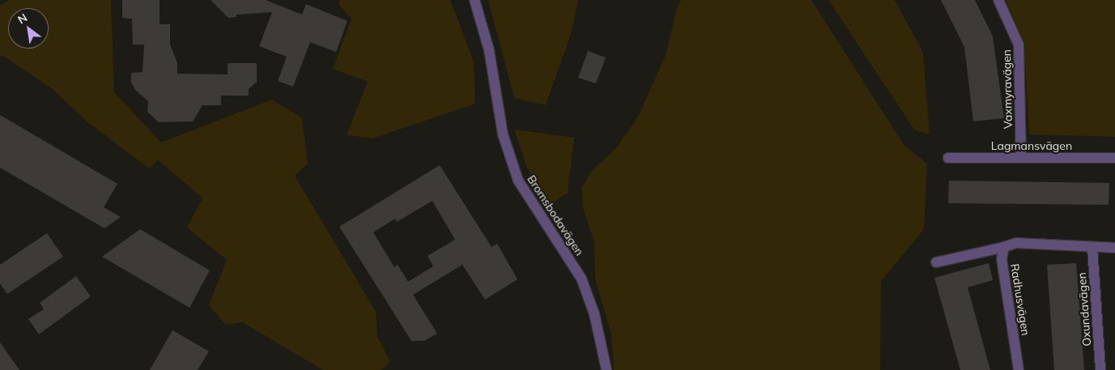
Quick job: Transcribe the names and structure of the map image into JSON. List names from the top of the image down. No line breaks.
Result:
{"streets":{"street":["Vaxmyravägen","Lagmansvägen","Bromsbodavägen","Radhusvägen","Oxundavägen"]},"crossings":[["Vaxmyravägen","Lagmansvägen"]],"north":"top left"}
